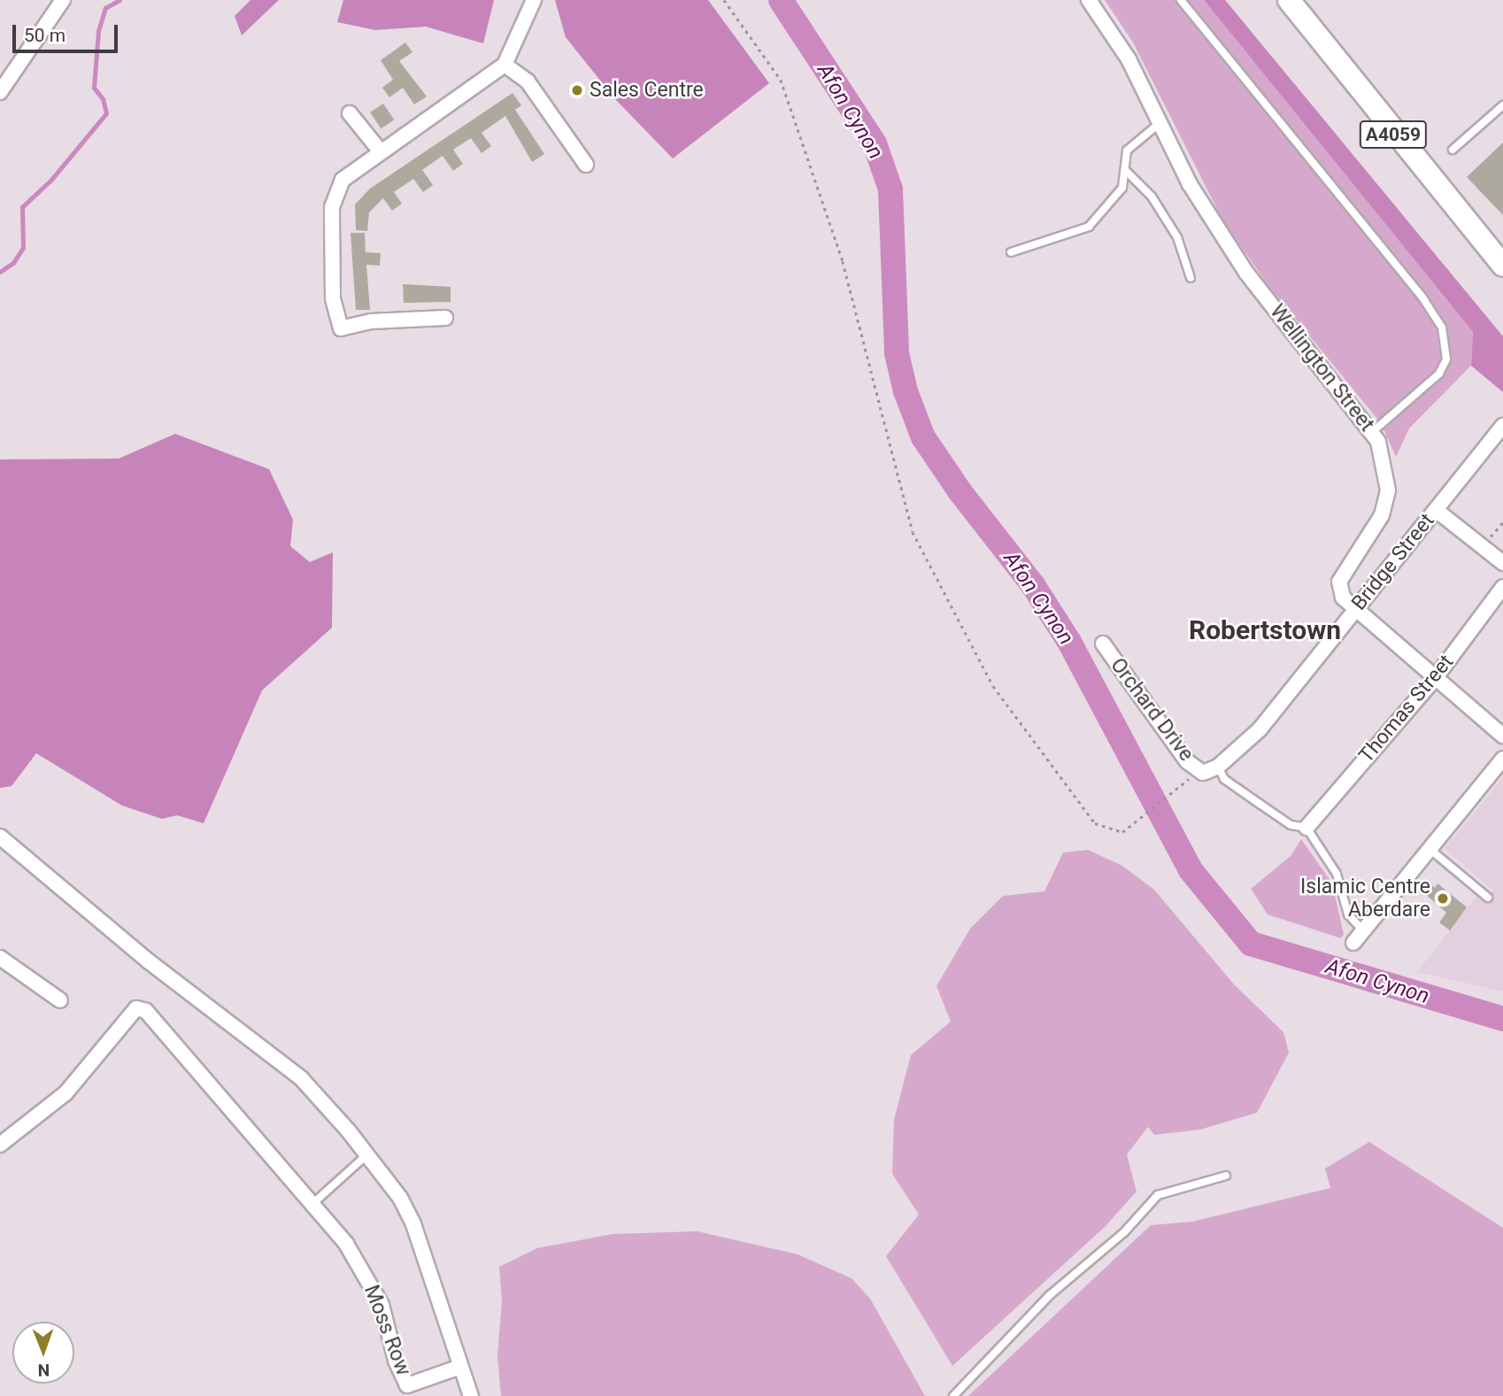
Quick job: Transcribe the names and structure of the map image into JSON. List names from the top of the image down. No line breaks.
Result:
{"streets":{"main road":["A4059"],"street":["Wellington Street","Bridge Street","Thomas Street","Orchard Drive","Moss Row"]},"crossings":[["Wellington Street","Bridge Street"],["Wellington Street","Thomas Street"],["Bridge Street","Orchard Drive"]],"districts":["Robertstown"],"water":["Afon Cynon"],"places":["Sales Centre","Islamic Centre Aberdare"],"scale_bar":"50 m","north":"bottom"}
